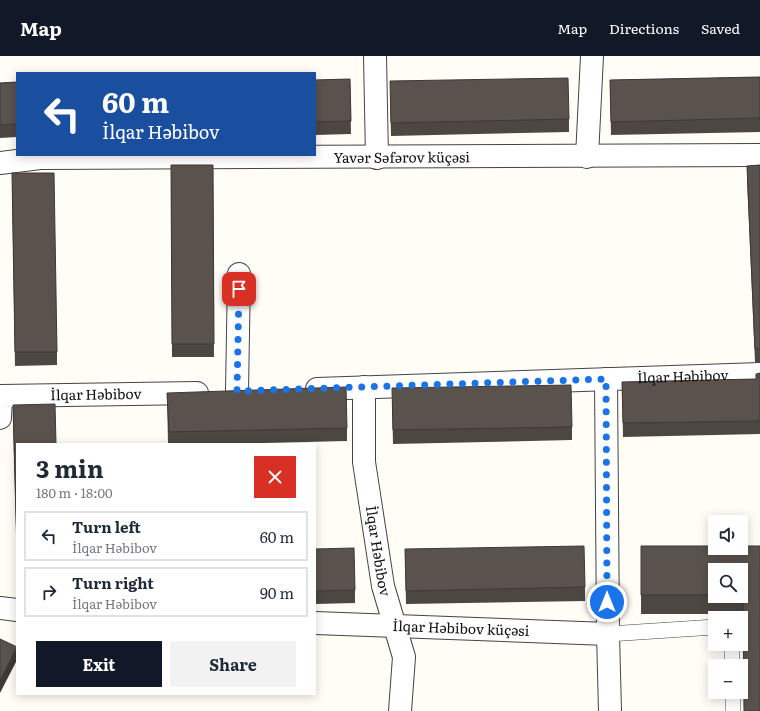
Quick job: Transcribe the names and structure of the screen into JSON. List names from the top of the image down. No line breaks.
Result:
{"streets":{"street":["Yavər Səfərov küçəsi","İlqar Həbibov","İlqar Həbibov küçəsi"]},"crossings":[["İlqar Həbibov","İlqar Həbibov küçəsi"]],"page":{"header":"Map","nav":["Map","Directions","Saved"],"turn":["60 m","İlqar Həbibov"],"heading":["3 min","180 m · 18:00"],"list":[{"name":"Turn left","note":"İlqar Həbibov","value":"60 m"},{"name":"Turn right","note":"İlqar Həbibov","value":"90 m"}],"map_buttons":["+","−"],"buttons":["Exit","Share"]}}
